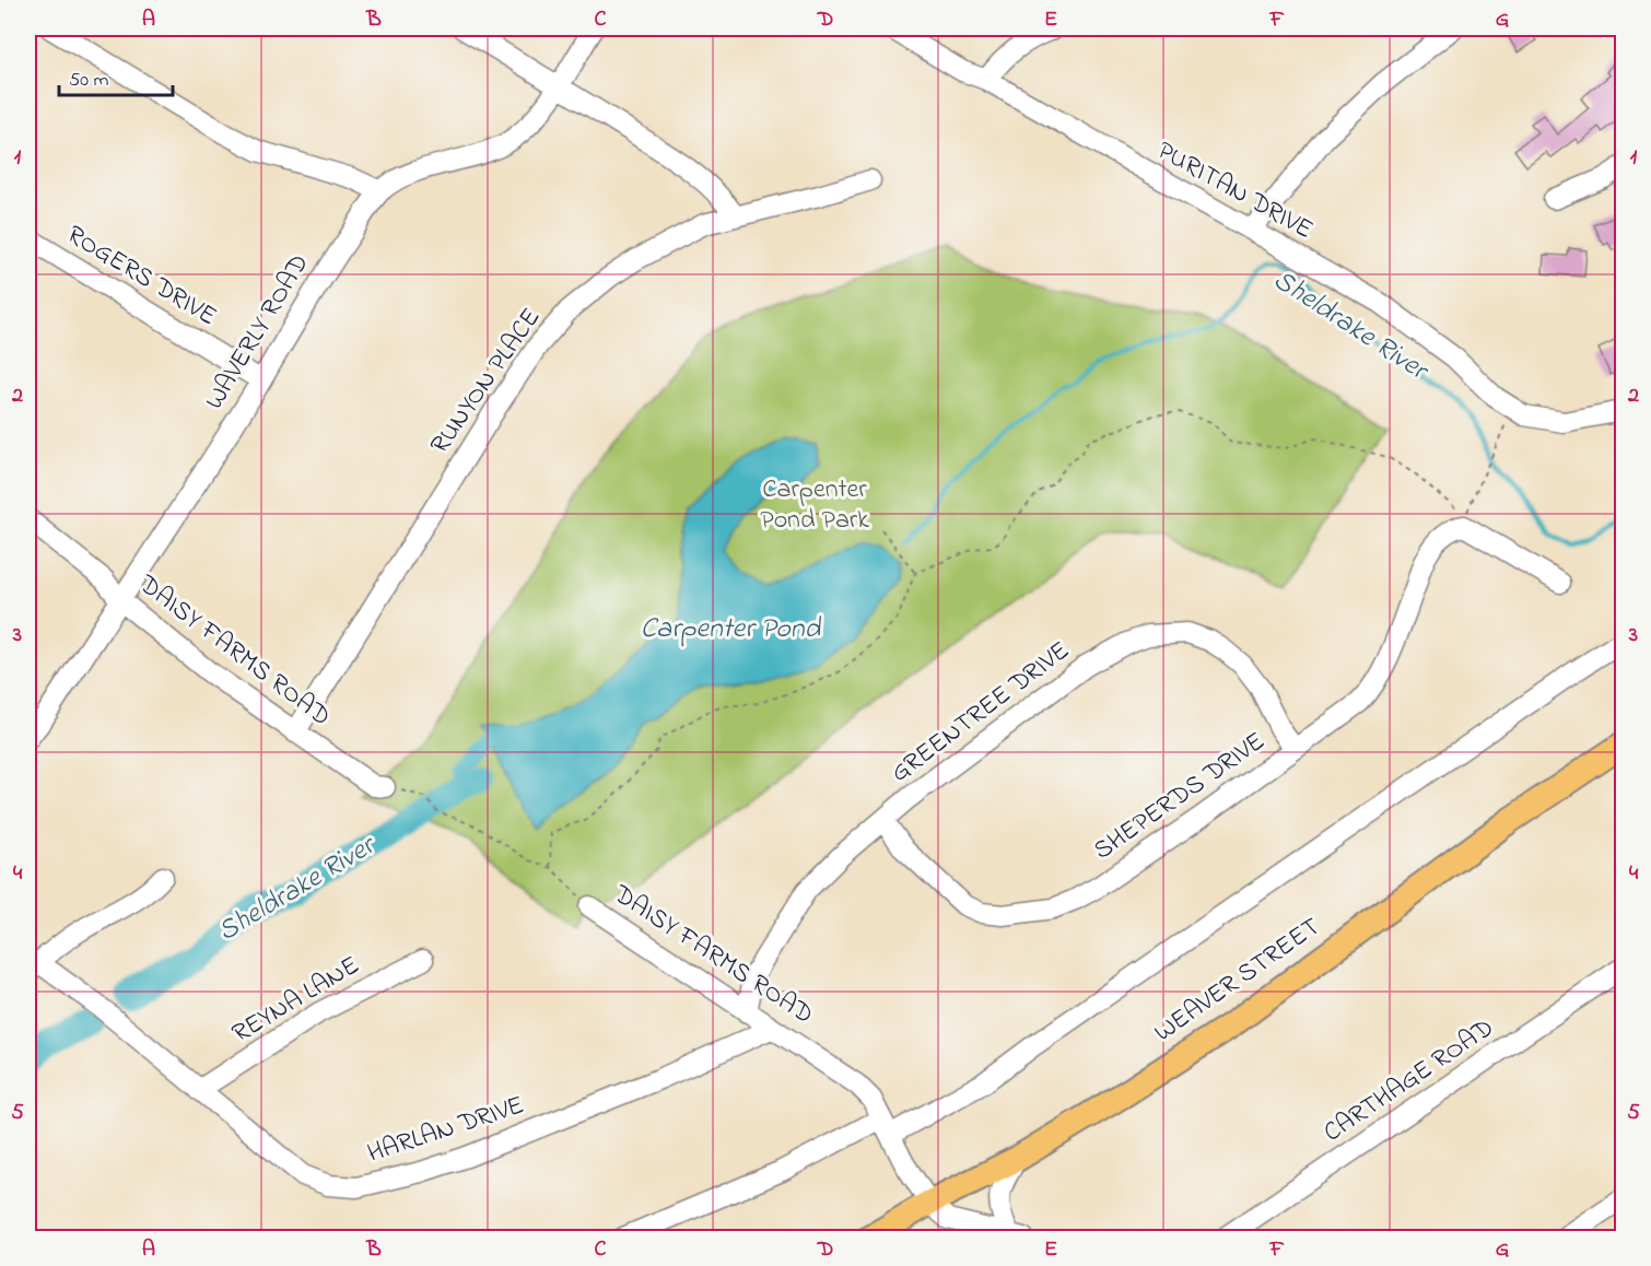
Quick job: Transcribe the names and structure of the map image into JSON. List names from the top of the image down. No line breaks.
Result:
{"streets":{"main road":["WEAVER STREET"],"street":["PURITAN DRIVE","ROGERS DRIVE","WAVERLY ROAD","RUNYON PLACE","DAISY FARMS ROAD","GREENTREE DRIVE","SHEPERDS DRIVE","REYNA LANE","CARTHAGE ROAD","HARLAN DRIVE"]},"crossings":[["ROGERS DRIVE","WAVERLY ROAD"],["WAVERLY ROAD","DAISY FARMS ROAD"],["RUNYON PLACE","DAISY FARMS ROAD"],["DAISY FARMS ROAD","GREENTREE DRIVE"],["DAISY FARMS ROAD","WEAVER STREET"],["DAISY FARMS ROAD","HARLAN DRIVE"],["GREENTREE DRIVE","SHEPERDS DRIVE"],["REYNA LANE","HARLAN DRIVE"]],"water":["Sheldrake River","Carpenter Pond"],"parks":["Carpenter Pond Park"],"scale_bar":"50 m","grid":{"columns":["A","B","C","D","E","F","G"],"rows":["1","2","3","4","5"]}}
